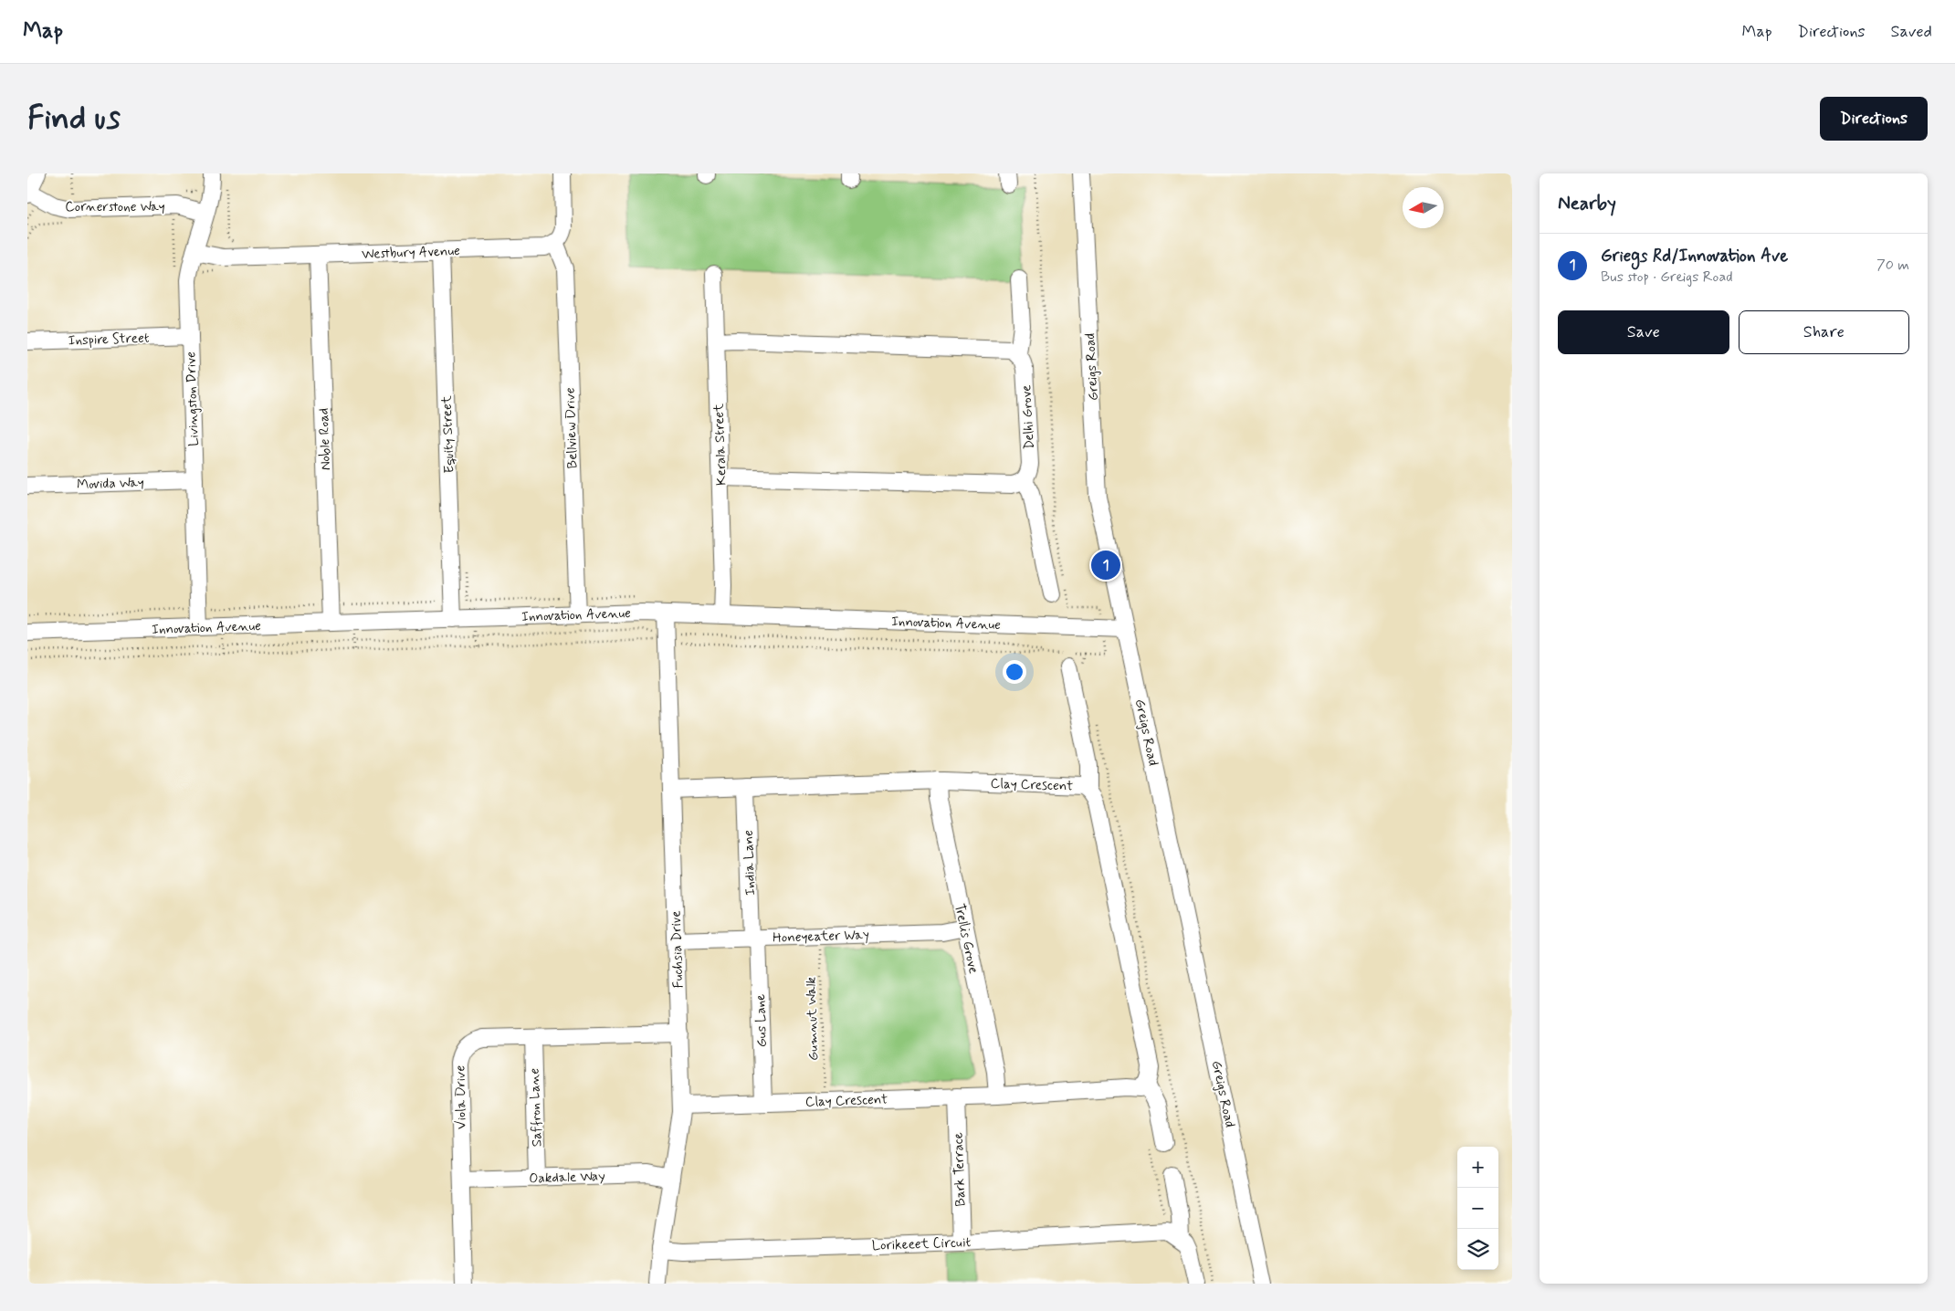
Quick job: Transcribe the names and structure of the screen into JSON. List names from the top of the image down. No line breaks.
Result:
{"streets":{"street":["Cornerstone Way","Westbury Avenue","Inspire Street","Greigs Road","Livingston Drive","Delhi Grove","Bellview Drive","Equity Street","Noble Road","Kerala Street","Movida Way","Innovation Avenue","Clay Crescent","India Lane","Honeyeater Way","Trellis Grove","Fuchsia Drive","Gus Lane","Viola Drive","Saffron Lane","Bark Terrace","Oakdale Way","Lorikeeet Circuit"],"path":["Gumnut Walk"]},"crossings":[["Cornerstone Way","Livingston Drive"],["Westbury Avenue","Livingston Drive"],["Westbury Avenue","Bellview Drive"],["Westbury Avenue","Equity Street"],["Westbury Avenue","Noble Road"],["Inspire Street","Livingston Drive"],["Greigs Road","Innovation Avenue"],["Livingston Drive","Movida Way"],["Livingston Drive","Innovation Avenue"],["Bellview Drive","Innovation Avenue"],["Equity Street","Innovation Avenue"],["Noble Road","Innovation Avenue"],["Kerala Street","Innovation Avenue"],["Innovation Avenue","Fuchsia Drive"],["Clay Crescent","India Lane"],["Clay Crescent","Trellis Grove"],["Clay Crescent","Fuchsia Drive"],["Clay Crescent","Gumnut Walk"],["Clay Crescent","Gus Lane"],["Clay Crescent","Bark Terrace"],["India Lane","Honeyeater Way"],["India Lane","Gus Lane"],["Honeyeater Way","Trellis Grove"],["Honeyeater Way","Fuchsia Drive"],["Honeyeater Way","Gumnut Walk"],["Honeyeater Way","Gus Lane"],["Fuchsia Drive","Viola Drive"],["Fuchsia Drive","Oakdale Way"],["Fuchsia Drive","Lorikeeet Circuit"],["Viola Drive","Saffron Lane"],["Viola Drive","Oakdale Way"],["Saffron Lane","Oakdale Way"],["Bark Terrace","Lorikeeet Circuit"]],"north":"left","page":{"header":"Map","nav":["Map","Directions","Saved"],"buttons":["Directions",["Save","Share"]],"title":"Find us","heading":"Nearby","list":[{"mark":"1","name":"Griegs Rd/Innovation Ave","note":"Bus stop · Greigs Road","value":"70 m"}],"pins":"1","map_buttons":["+","−"]}}
